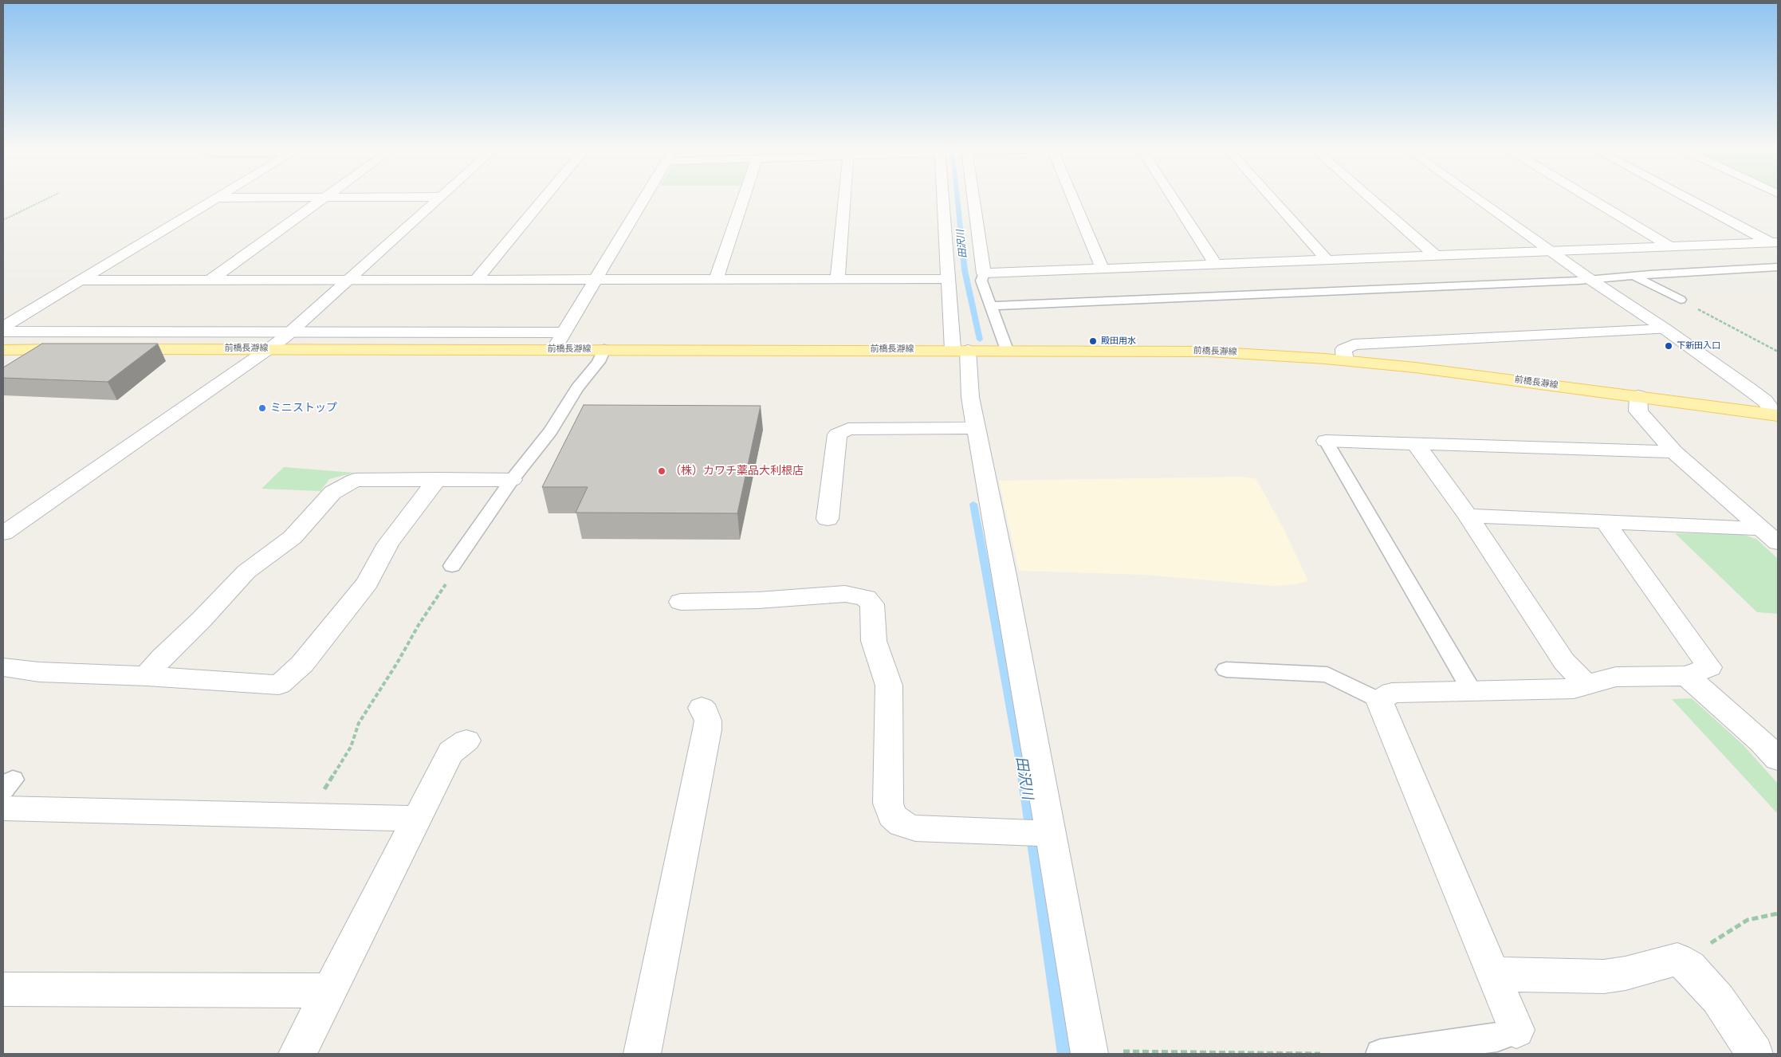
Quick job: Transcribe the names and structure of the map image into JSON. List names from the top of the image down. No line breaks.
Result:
{"streets":{"main road":["前橋長瀞線"]},"water":["田沢川"],"places":["殿田用水","下新田入口","ミニストップ","（株）カワチ薬品大利根店"]}
